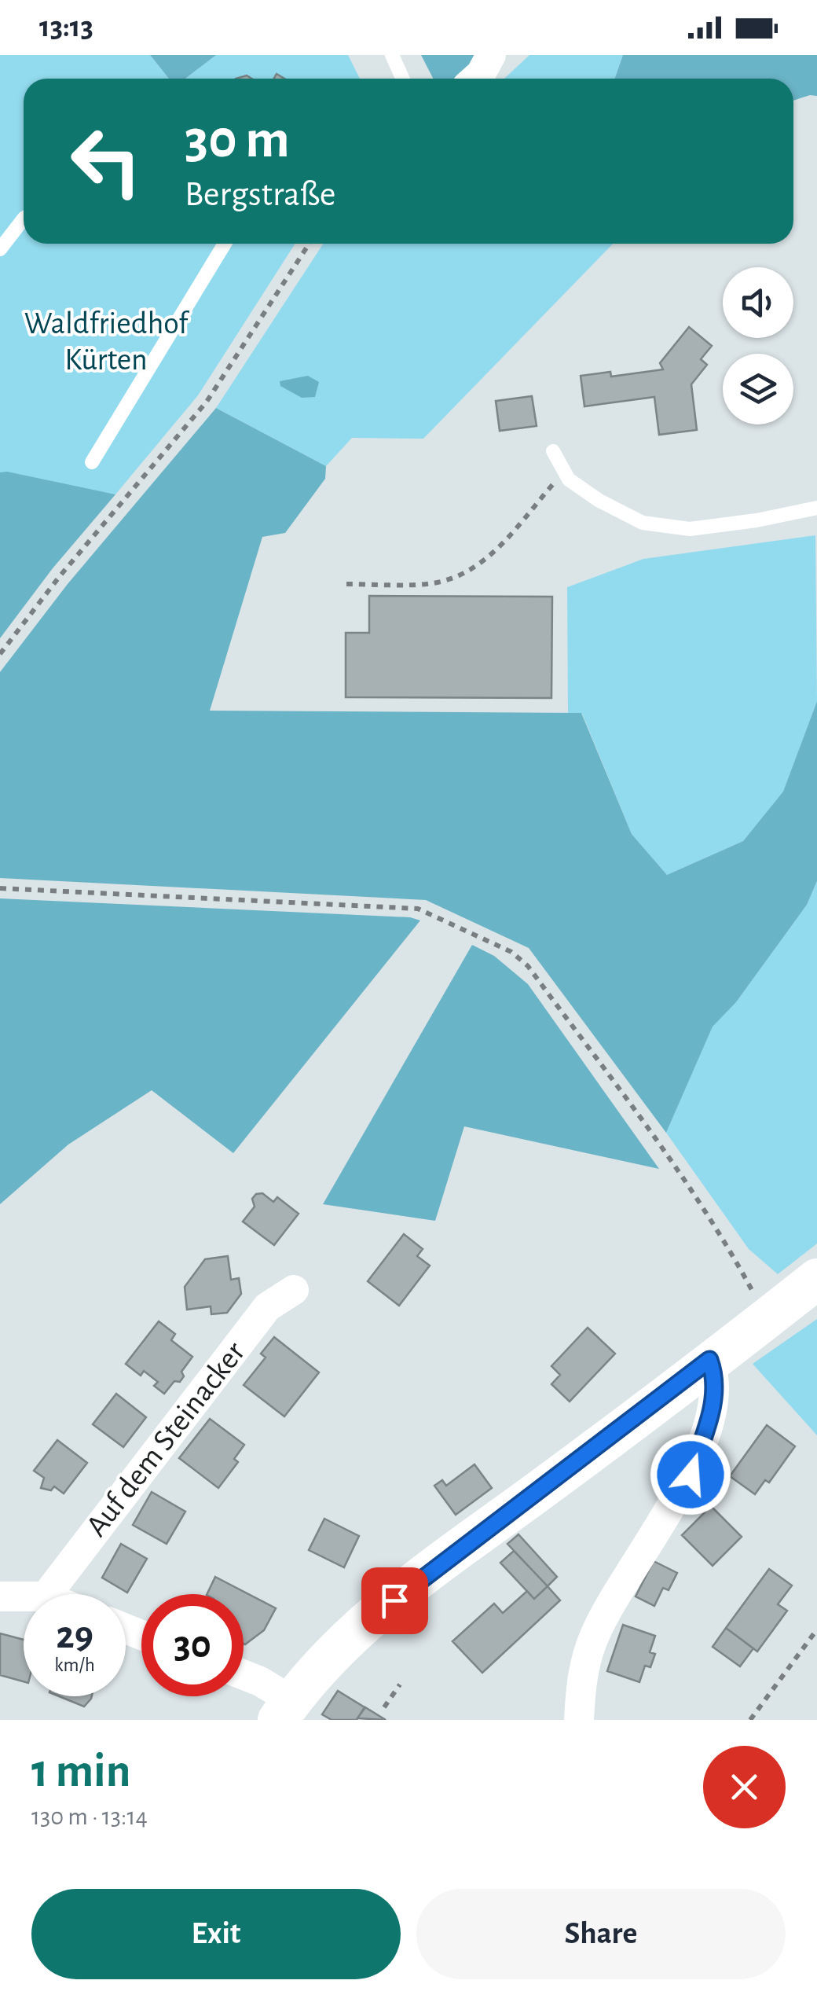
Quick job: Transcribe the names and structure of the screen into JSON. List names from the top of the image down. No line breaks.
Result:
{"streets":{"street":["Auf dem Steinacker"]},"parks":["Waldfriedhof Kürten"],"page":{"status":"13:13","turn":["30 m","Bergstraße"],"speed":"29 km/h","limit":"30","heading":["1 min","130 m · 13:14"],"buttons":["Exit","Share"]}}
